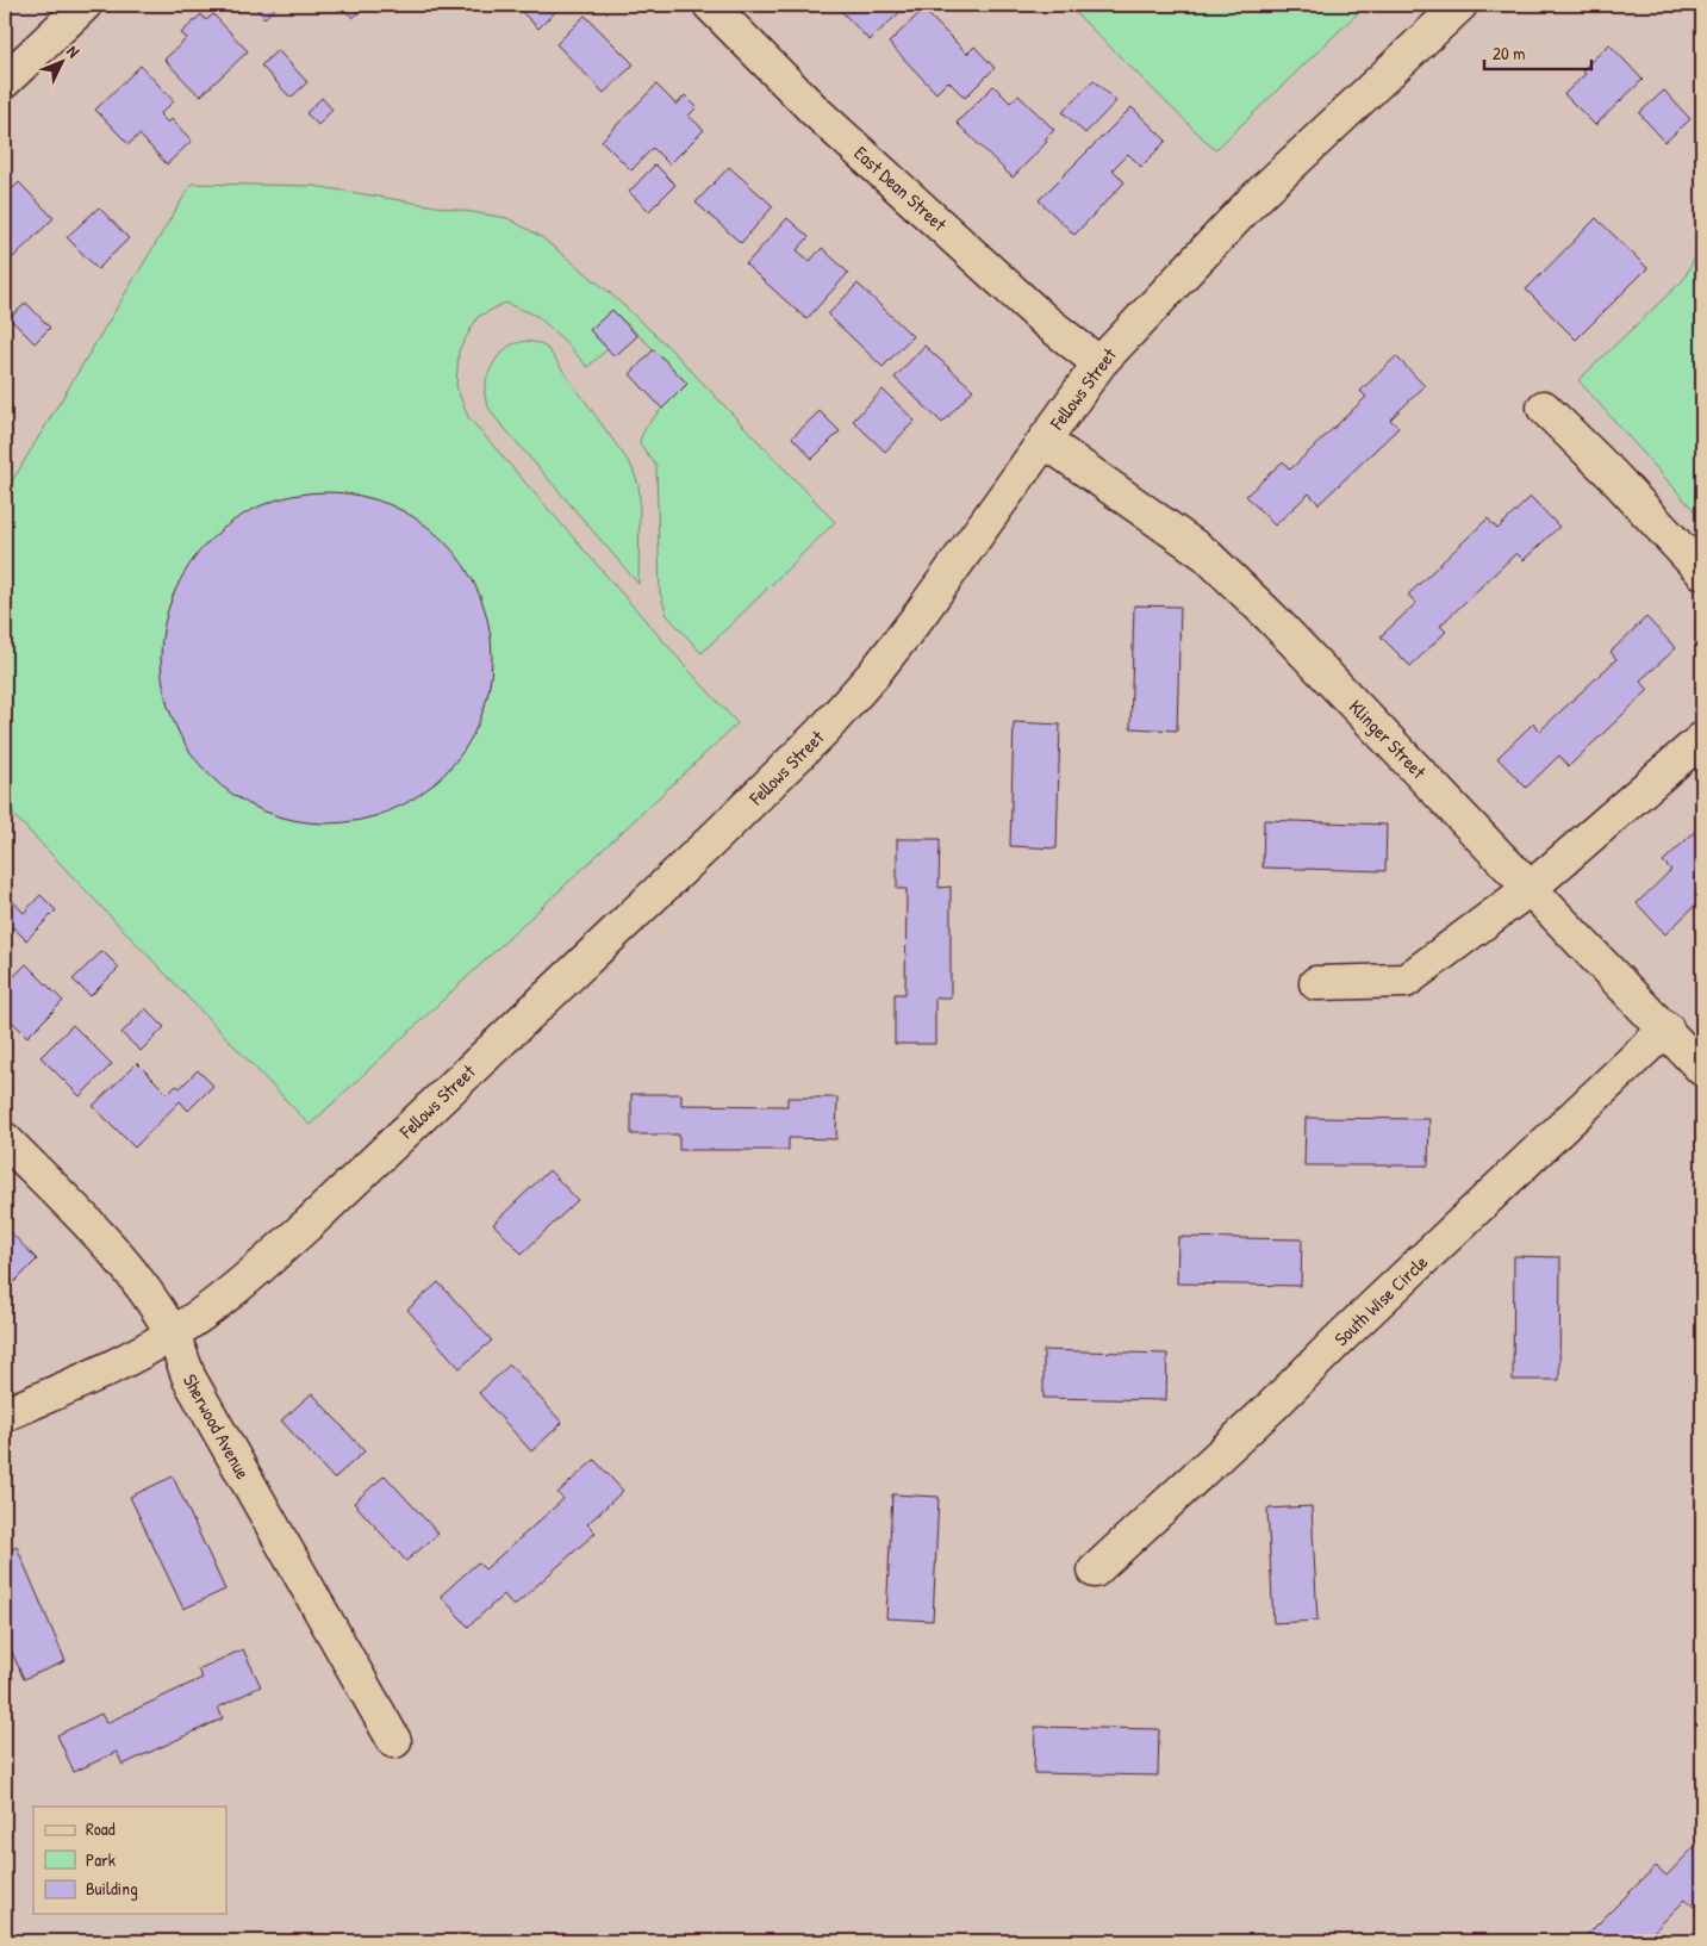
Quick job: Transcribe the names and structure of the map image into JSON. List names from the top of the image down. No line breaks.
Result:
{"streets":{"street":["East Dean Street","Fellows Street","Klinger Street","South Wise Circle","Sherwood Avenue"]},"crossings":[["East Dean Street","Fellows Street"],["Fellows Street","Klinger Street"],["Fellows Street","Sherwood Avenue"],["Klinger Street","South Wise Circle"]],"legend":["Road","Park","Building"],"scale_bar":"20 m","north":"top right"}
